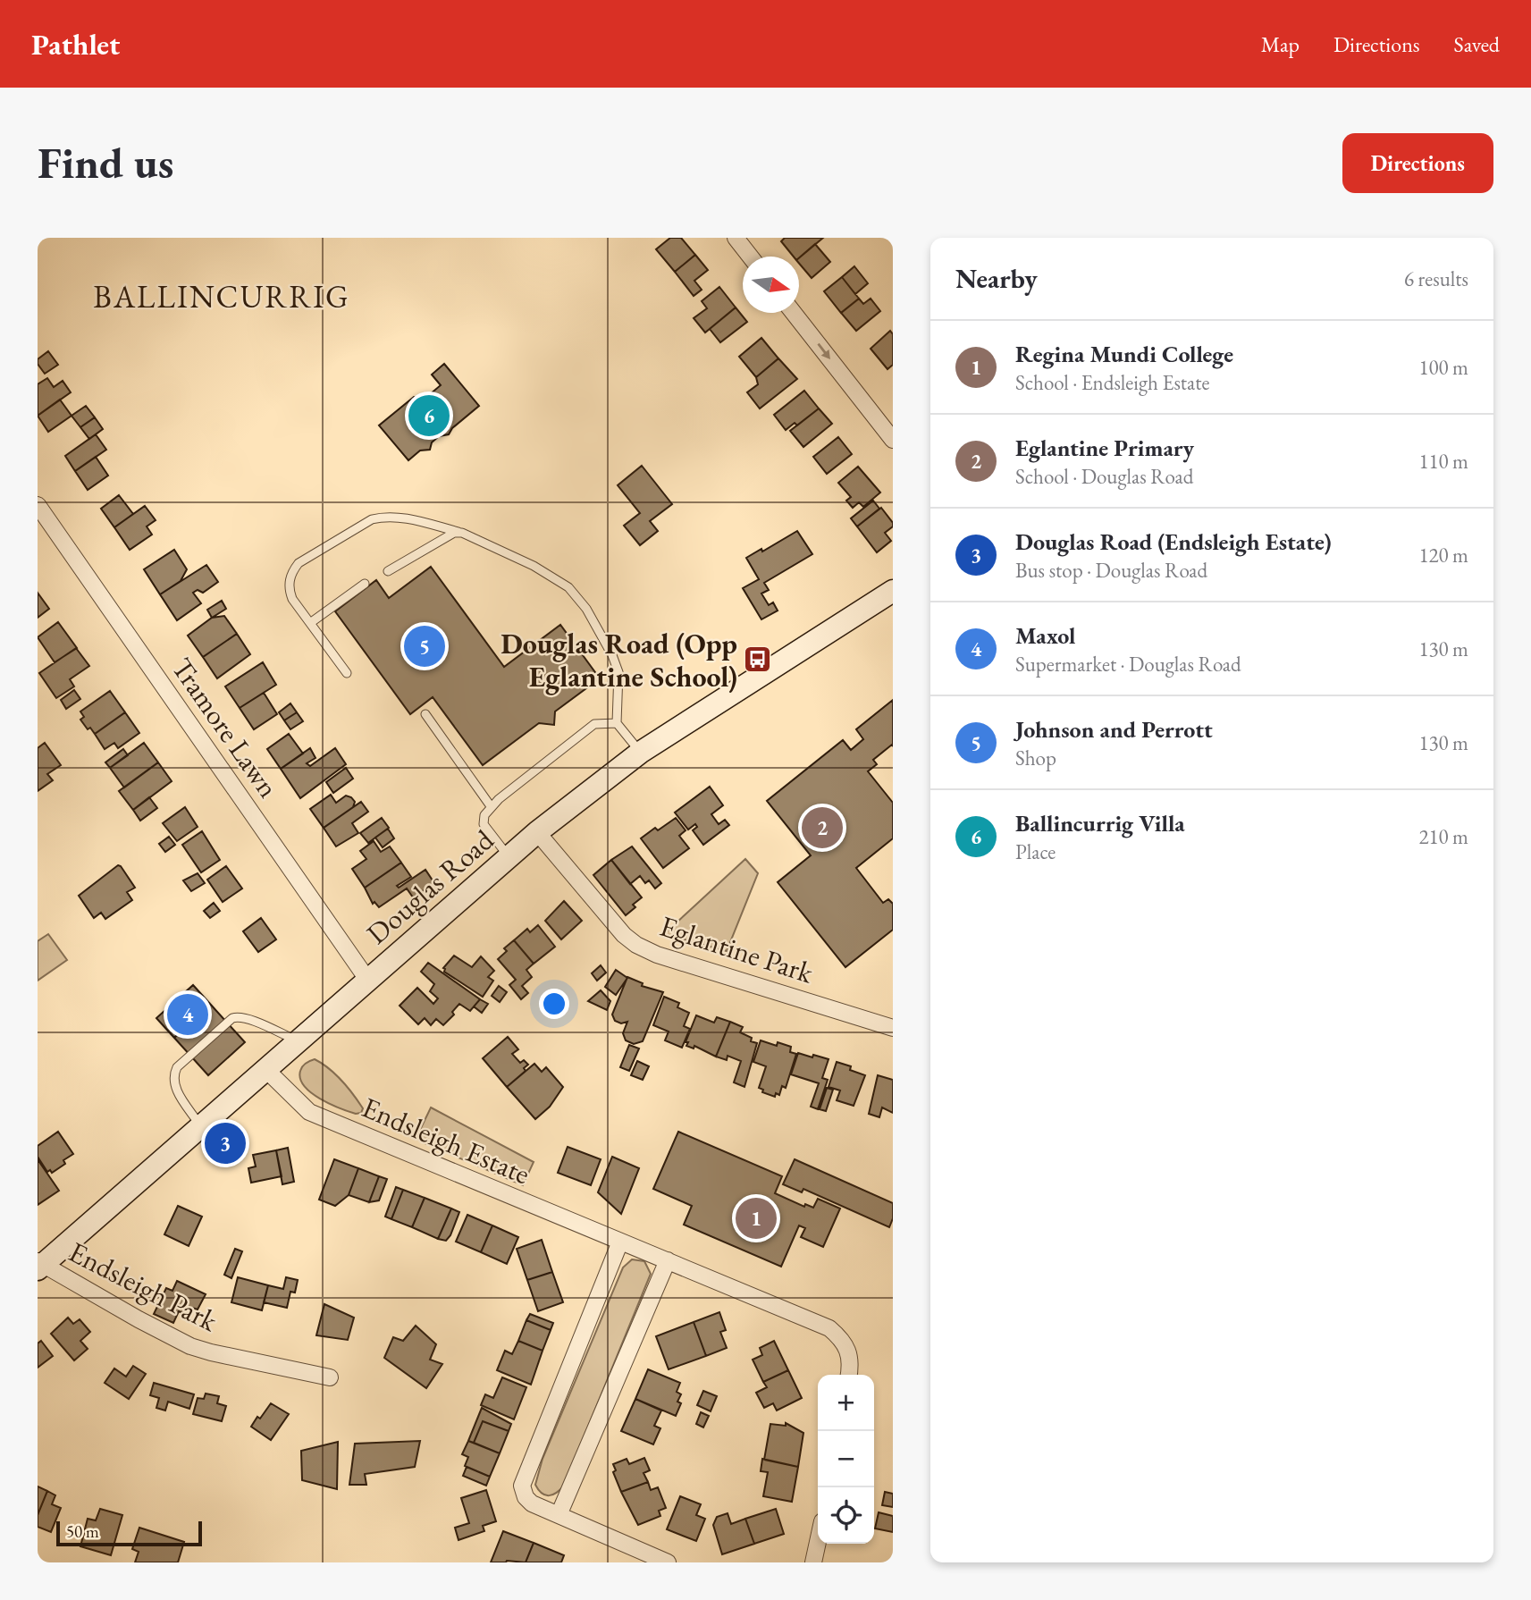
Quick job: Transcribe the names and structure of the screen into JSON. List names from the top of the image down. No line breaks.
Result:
{"streets":{"main road":["Douglas Road"],"street":["Tramore Lawn","Eglantine Park","Endsleigh Estate","Endsleigh Park"]},"crossings":[["Tramore Lawn","Douglas Road"],["Douglas Road","Eglantine Park"],["Douglas Road","Endsleigh Estate"],["Douglas Road","Endsleigh Park"]],"districts":["BALLINCURRIG"],"places":{"bus stop":["Douglas Road (Opp Eglantine School)"]},"scale_bar":"50 m","north":"right","page":{"header":"Pathlet","nav":["Map","Directions","Saved"],"buttons":"Directions","title":"Find us","heading":["Nearby","6 results"],"list":[{"mark":"1","name":"Regina Mundi College","note":"School · Endsleigh Estate","value":"100 m"},{"mark":"2","name":"Eglantine Primary","note":"School · Douglas Road","value":"110 m"},{"mark":"3","name":"Douglas Road (Endsleigh Estate)","note":"Bus stop · Douglas Road","value":"120 m"},{"mark":"4","name":"Maxol","note":"Supermarket · Douglas Road","value":"130 m"},{"mark":"5","name":"Johnson and Perrott","note":"Shop","value":"130 m"},{"mark":"6","name":"Ballincurrig Villa","note":"Place","value":"210 m"}],"pins":["6","5","2","4","3","1"],"map_buttons":["+","−"],"scale":"50 m"}}
